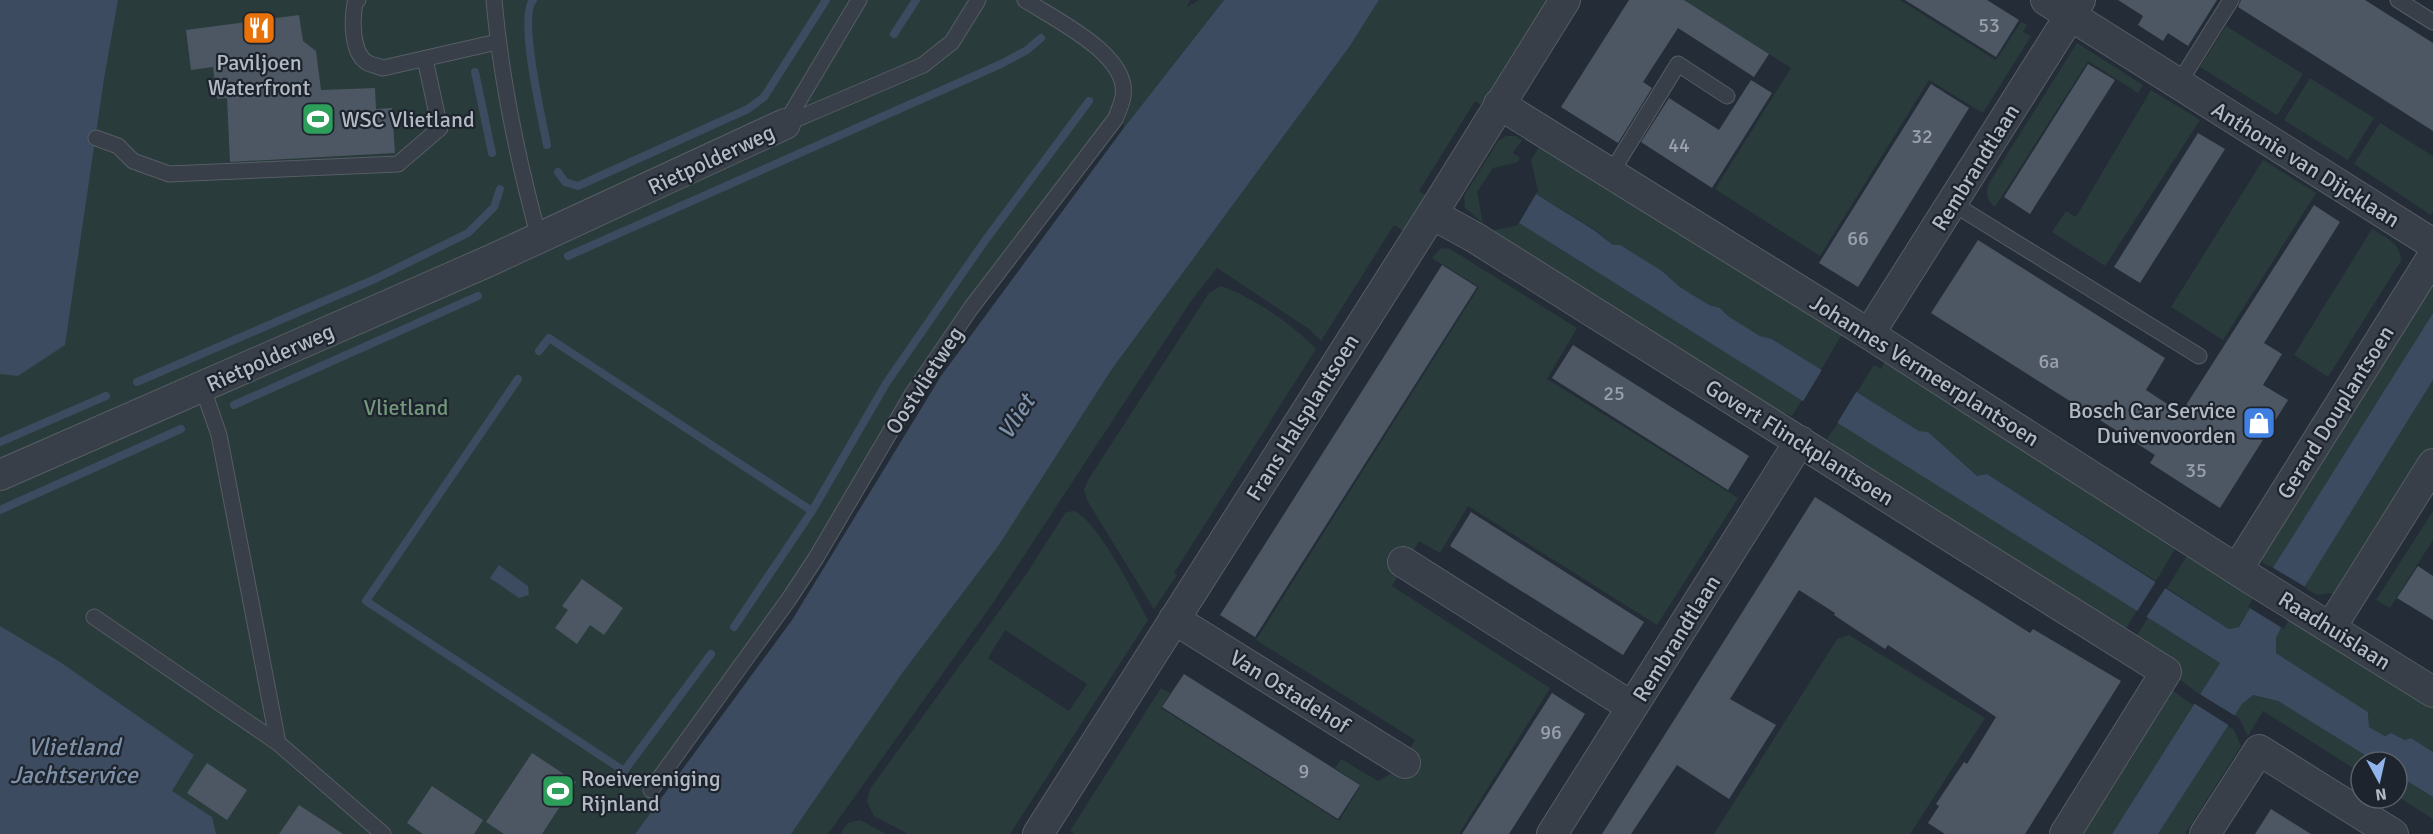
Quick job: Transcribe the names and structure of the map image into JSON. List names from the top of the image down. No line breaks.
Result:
{"streets":{"street":["Rietpolderweg","Anthonie van Dijcklaan","Rembrandtlaan","Johannes Vermeerplantsoen","Gerard Douplantsoen","Frans Halsplantsoen","Govert Flinckplantsoen","Raadhuislaan","Van Ostadehof"],"lane":["Oostvlietweg"]},"crossings":[["Anthonie van Dijcklaan","Rembrandtlaan"],["Rembrandtlaan","Johannes Vermeerplantsoen"],["Rembrandtlaan","Govert Flinckplantsoen"],["Johannes Vermeerplantsoen","Gerard Douplantsoen"],["Johannes Vermeerplantsoen","Frans Halsplantsoen"],["Johannes Vermeerplantsoen","Raadhuislaan"],["Gerard Douplantsoen","Raadhuislaan"],["Frans Halsplantsoen","Govert Flinckplantsoen"],["Frans Halsplantsoen","Van Ostadehof"]],"water":["Vliet","Vlietland Jachtservice"],"parks":["Vlietland"],"places":{"restaurant":["Paviljoen Waterfront"],"sports":["WSC Vlietland","Roeivereniging Rijnland"],"shop":["Bosch Car Service Duivenvoorden"]},"house_numbers":["53","32","44","66","6a","25","35","96","9"],"north":"bottom"}
